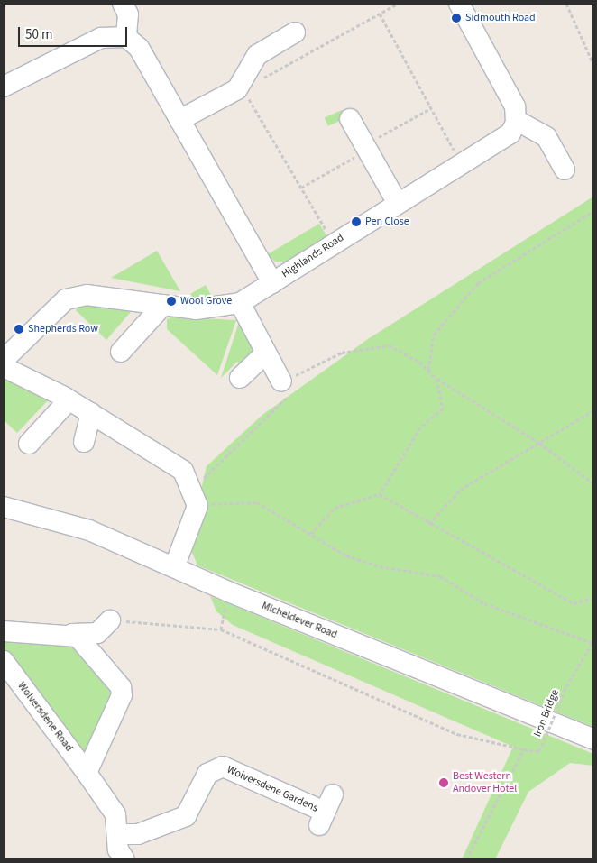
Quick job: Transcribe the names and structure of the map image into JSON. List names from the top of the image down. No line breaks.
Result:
{"streets":{"street":["Highlands Road","Micheldever Road","Wolversdene Road","Wolversdene Gardens"],"path":["Iron Bridge"]},"crossings":[["Wolversdene Road","Wolversdene Gardens"]],"places":["Sidmouth Road","Pen Close","Wool Grove","Shepherds Row","Best Western Andover Hotel"],"scale_bar":"50 m"}
